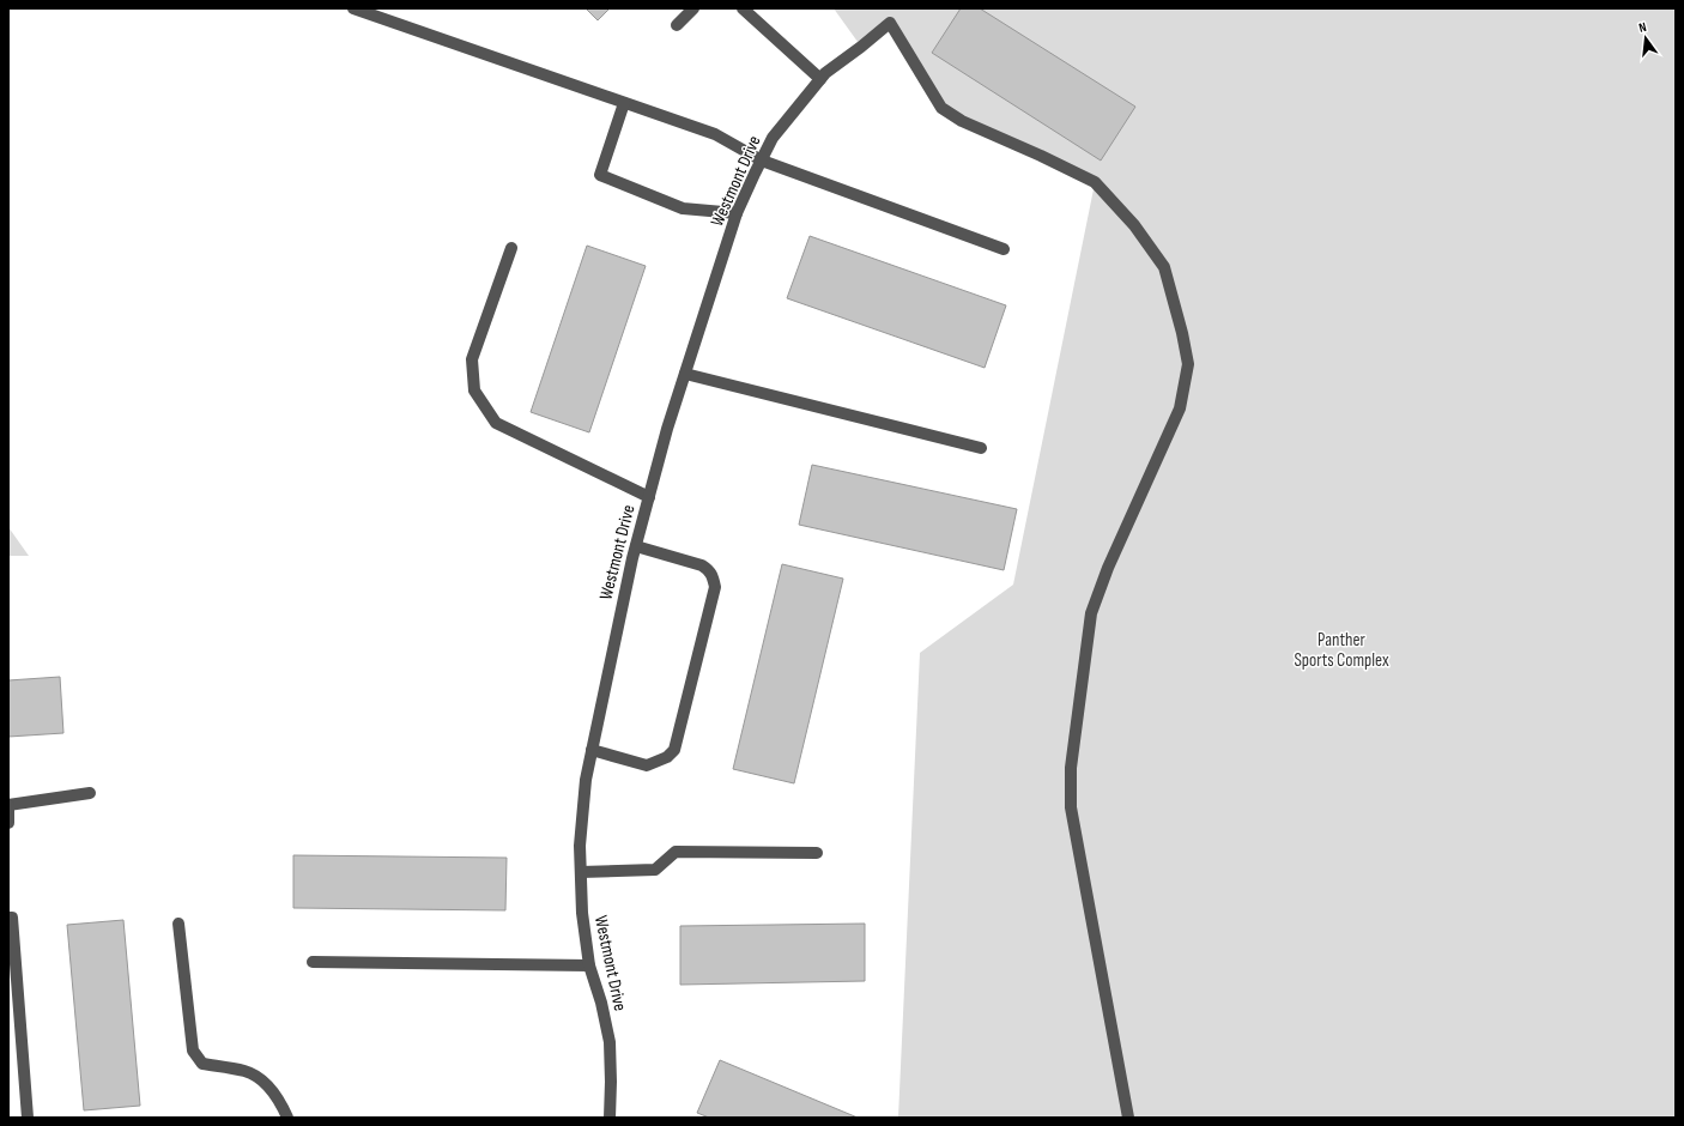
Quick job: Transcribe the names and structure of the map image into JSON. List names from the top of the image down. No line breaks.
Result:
{"streets":{"street":["Westmont Drive"]},"parks":["Panther Sports Complex"],"north":"top"}
